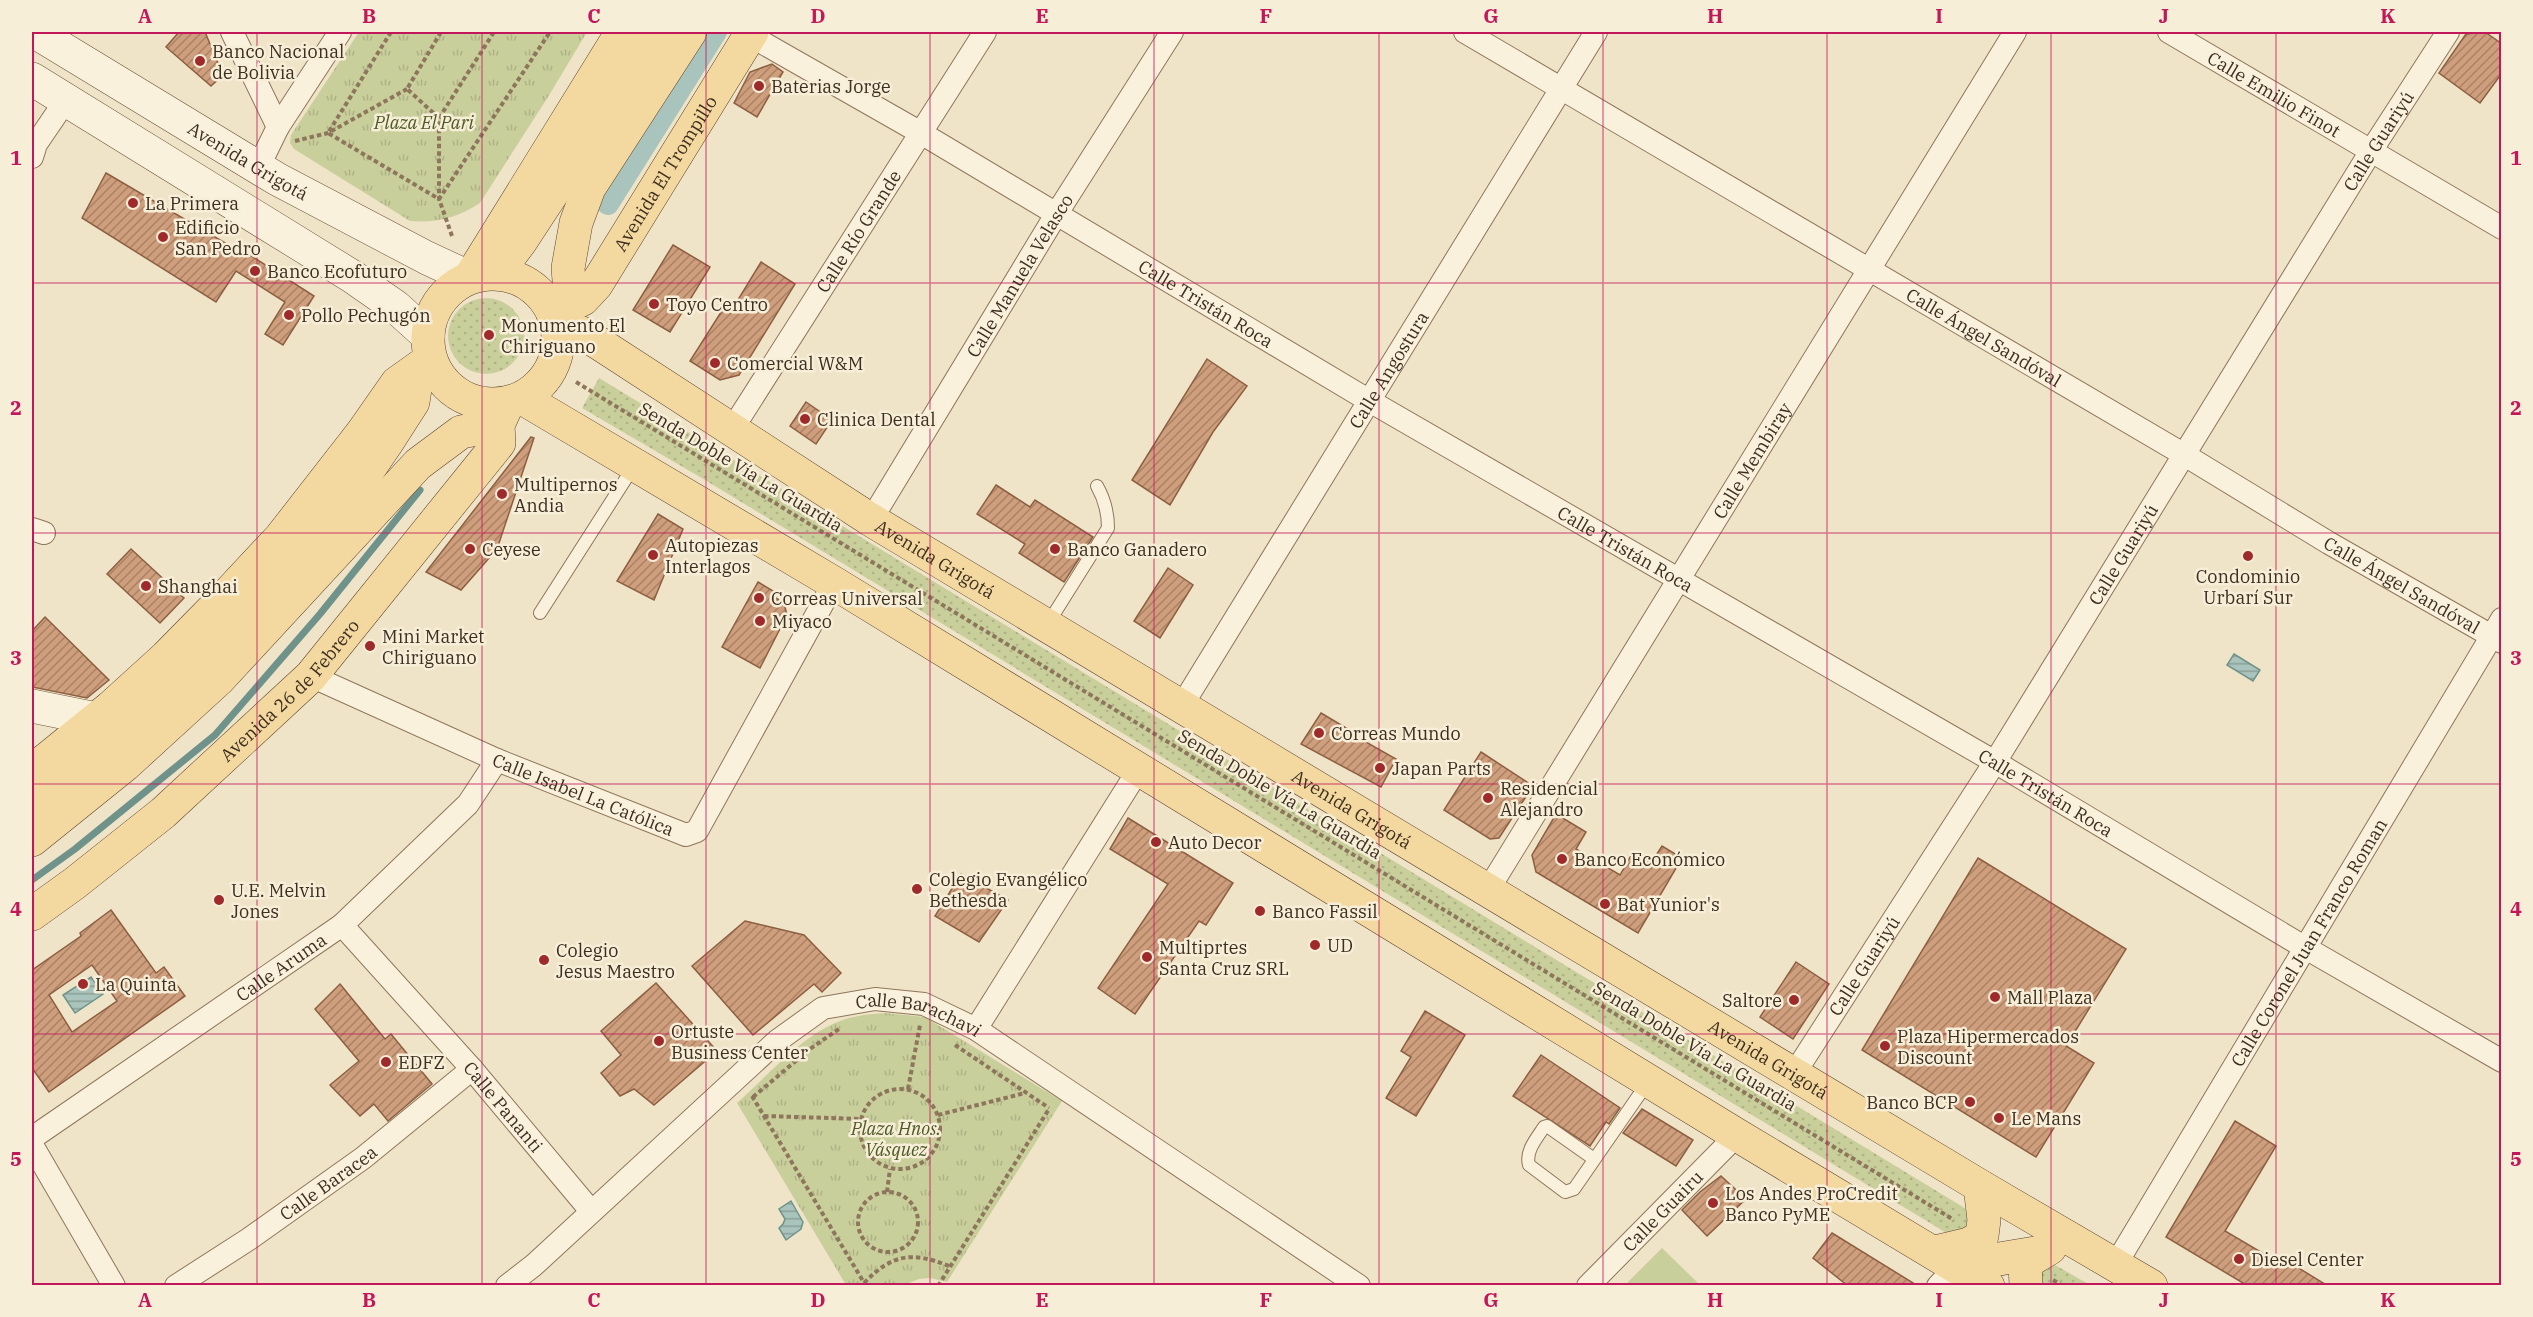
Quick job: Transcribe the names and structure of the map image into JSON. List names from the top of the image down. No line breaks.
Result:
{"streets":{"main road":["Avenida Grigotá","Avenida El Trompillo","Avenida 26 de Febrero"],"street":["Calle Emilio Finot","Calle Guariyú","Calle Río Grande","Calle Manuela Velasco","Calle Tristán Roca","Calle Ángel Sandóval","Calle Angostura","Calle Membiray","Calle Isabel La Católica","Calle Coronel Juan Franco Roman","Calle Aruma","Calle Barachavi","Calle Pananti","Calle Baracea","Calle Guairu"],"path":["Senda Doble Vía La Guardia"]},"crossings":[["Calle Emilio Finot","Calle Guariyú"],["Calle Guariyú","Avenida Grigotá"],["Calle Guariyú","Calle Tristán Roca"],["Calle Guariyú","Calle Ángel Sandóval"],["Avenida Grigotá","Avenida El Trompillo"],["Avenida Grigotá","Calle Río Grande"],["Avenida Grigotá","Calle Manuela Velasco"],["Avenida Grigotá","Calle Angostura"],["Avenida Grigotá","Calle Membiray"],["Avenida Grigotá","Avenida 26 de Febrero"],["Avenida Grigotá","Calle Coronel Juan Franco Roman"],["Avenida El Trompillo","Calle Tristán Roca"],["Avenida El Trompillo","Avenida 26 de Febrero"],["Calle Río Grande","Calle Tristán Roca"],["Calle Manuela Velasco","Calle Tristán Roca"],["Calle Tristán Roca","Calle Angostura"],["Calle Tristán Roca","Calle Membiray"],["Calle Tristán Roca","Calle Coronel Juan Franco Roman"],["Calle Ángel Sandóval","Calle Angostura"],["Calle Ángel Sandóval","Calle Membiray"],["Calle Ángel Sandóval","Calle Coronel Juan Franco Roman"],["Avenida 26 de Febrero","Calle Isabel La Católica"],["Calle Isabel La Católica","Calle Aruma"],["Calle Aruma","Calle Pananti"],["Calle Barachavi","Calle Pananti"],["Calle Pananti","Calle Baracea"]],"parks":["Plaza El Pari","Plaza Hnos. Vásquez"],"places":["Banco Nacional de Bolivia","Baterias Jorge","La Primera","Edificio San Pedro","Banco Ecofuturo","Toyo Centro","Pollo Pechugón","Monumento El Chiriguano","Comercial W&M","Clinica Dental","Multipernos Andia","Ceyese","Banco Ganadero","Autopiezas Interlagos","Condominio Urbarí Sur","Shanghai","Correas Universal","Miyaco","Mini Market Chiriguano","Correas Mundo","Japan Parts","Residencial Alejandro","Auto Decor","Banco Económico","Colegio Evangélico Bethesda","U.E. Melvin Jones","Bat Yunior's","Banco Fassil","UD","Multiprtes Santa Cruz SRL","Colegio Jesus Maestro","La Quinta","Mall Plaza","Saltore","Ortuste Business Center","Plaza Hipermercados Discount","EDFZ","Banco BCP","Le Mans","Los Andes ProCredit Banco PyME","Diesel Center"],"grid":{"columns":["A","B","C","D","E","F","G","H","I","J","K"],"rows":["1","2","3","4","5"]}}
